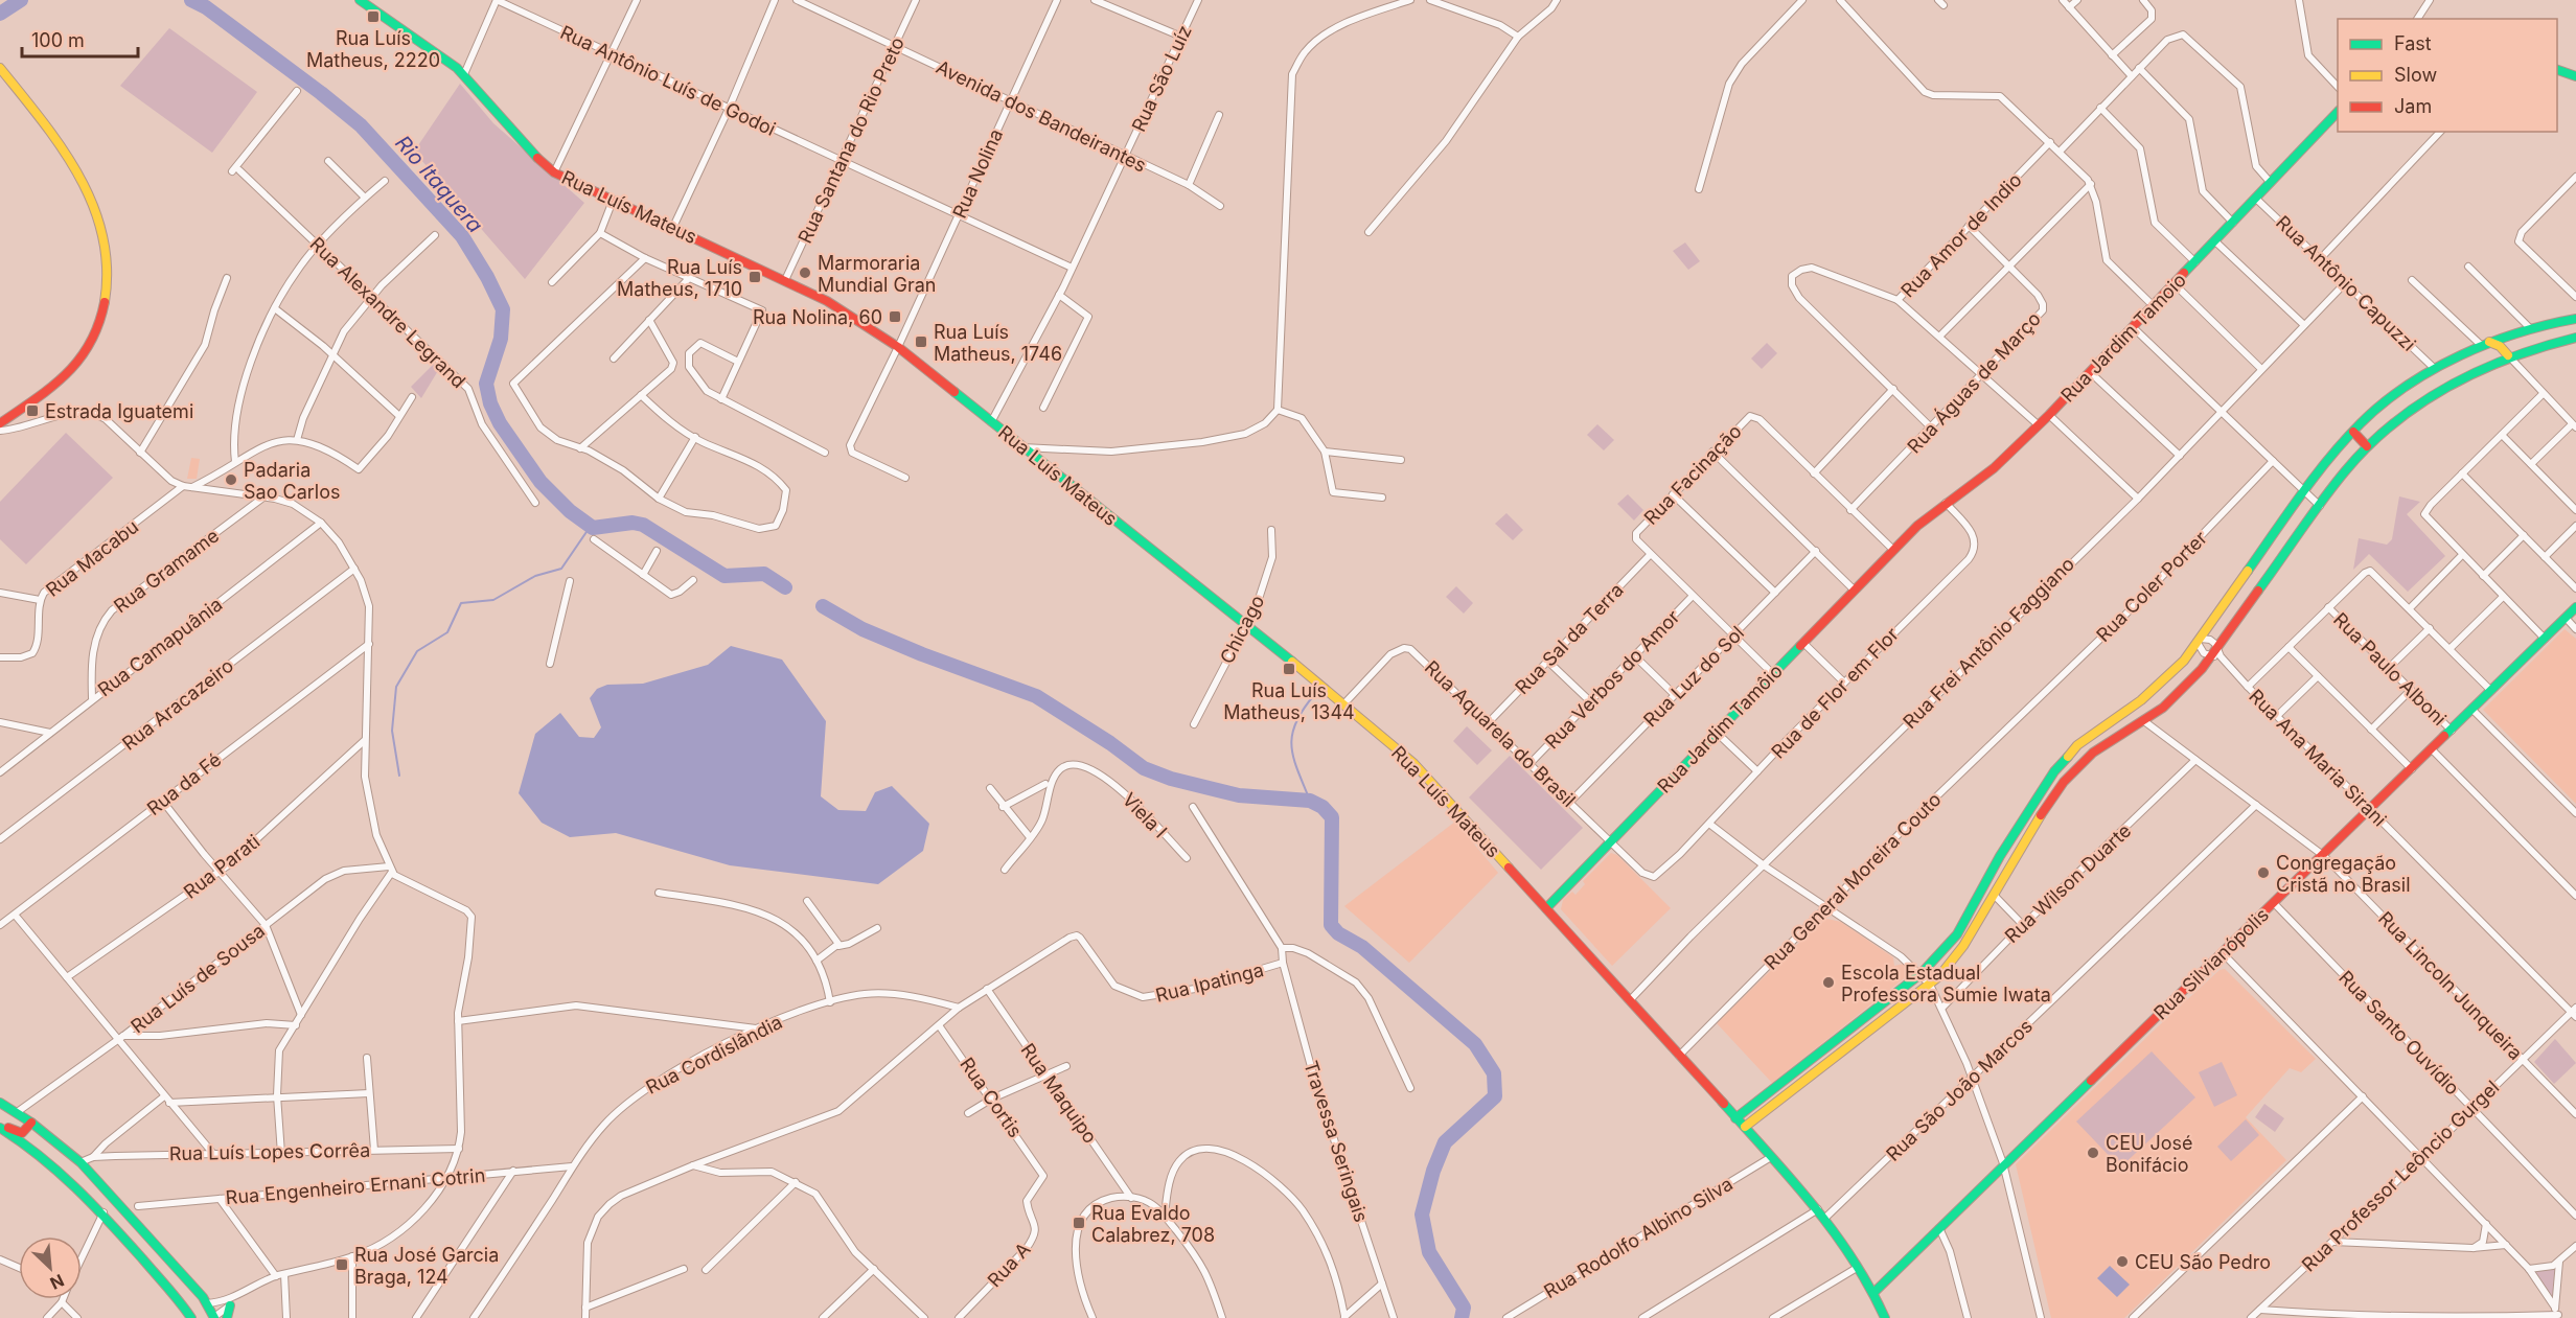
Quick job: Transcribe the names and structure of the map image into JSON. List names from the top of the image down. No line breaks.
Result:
{"streets":{"main road":["Rua Luís Mateus","Rua Jardim Tamoio","Rua Jardim Tamôio","Rua Silvianópolis"],"street":["Rua São Luíz","Rua Antônio Luís de Godoi","Avenida dos Bandeirantes","Rua Santana do Rio Preto","Rua Nolina","Rua Amor de Indio","Rua Antônio Capuzzi","Rua Alexandre Legrand","Rua Águas de Março","Rua Facinação","Rua Macabu","Rua Gramame","Rua Coler Porter","Chicago","Rua Sal da Terra","Rua Frei Antônio Faggiano","Rua Camapuânia","Rua Paulo Alboni","Rua Luz do Sol","Rua Verbos do Amor","Rua de Flor em Flor","Rua Aracazeiro","Rua Aquarela do Brasil","Rua Ana Maria Sirani","Rua da Fé","Viela I","Rua Parati","Rua General Moreira Couto","Rua Wilson Duarte","Rua Luís de Sousa","Rua Ipatinga","Rua Lincoln Junqueira","Rua Santo Ouvídio","Rua Cordislândia","Rua São João Marcos","Rua Maquipo","Rua Cortis","Travessa Seringais","Rua Luís Lopes Corrêa","Rua Professor Leôncio Gurgel","Rua Engenheiro Ernani Cotrin","Rua Rodolfo Albino Silva","Rua A"]},"crossings":[["Rua São Luíz","Rua Antônio Luís de Godoi"],["Rua São Luíz","Avenida dos Bandeirantes"],["Rua São Luíz","Rua Luís Mateus"],["Rua Antônio Luís de Godoi","Rua Santana do Rio Preto"],["Rua Antônio Luís de Godoi","Rua Nolina"],["Avenida dos Bandeirantes","Rua Santana do Rio Preto"],["Avenida dos Bandeirantes","Rua Nolina"],["Rua Santana do Rio Preto","Rua Luís Mateus"],["Rua Nolina","Rua Luís Mateus"],["Rua Luís Mateus","Chicago"],["Rua Luís Mateus","Rua Frei Antônio Faggiano"],["Rua Luís Mateus","Rua Jardim Tamôio"],["Rua Luís Mateus","Rua Aquarela do Brasil"],["Rua Luís Mateus","Rua General Moreira Couto"],["Rua Luís Mateus","Rua Silvianópolis"],["Rua Luís Mateus","Rua São João Marcos"],["Rua Luís Mateus","Rua Rodolfo Albino Silva"],["Rua Amor de Indio","Rua Jardim Tamoio"],["Rua Amor de Indio","Rua Águas de Março"],["Rua Antônio Capuzzi","Rua Jardim Tamoio"],["Rua Antônio Capuzzi","Rua Frei Antônio Faggiano"],["Rua Jardim Tamoio","Rua Facinação"],["Rua Jardim Tamoio","Rua de Flor em Flor"],["Rua Jardim Tamoio","Rua Jardim Tamôio"],["Rua Águas de Março","Rua Facinação"],["Rua Facinação","Rua Sal da Terra"],["Rua Facinação","Rua Luz do Sol"],["Rua Facinação","Rua Verbos do Amor"],["Rua Facinação","Rua Jardim Tamôio"],["Rua Gramame","Rua Camapuânia"],["Rua Coler Porter","Rua General Moreira Couto"],["Rua Sal da Terra","Rua Aquarela do Brasil"],["Rua Paulo Alboni","Rua Silvianópolis"],["Rua Luz do Sol","Rua Aquarela do Brasil"],["Rua Verbos do Amor","Rua Aquarela do Brasil"],["Rua de Flor em Flor","Rua Aquarela do Brasil"],["Rua Jardim Tamôio","Rua Aquarela do Brasil"],["Rua Ana Maria Sirani","Rua Silvianópolis"],["Rua Ana Maria Sirani","Rua Professor Leôncio Gurgel"],["Rua Wilson Duarte","Rua Lincoln Junqueira"],["Rua Silvianópolis","Rua Lincoln Junqueira"],["Rua Silvianópolis","Rua Santo Ouvídio"],["Rua Ipatinga","Rua Cordislândia"],["Rua Ipatinga","Rua Maquipo"],["Rua Ipatinga","Rua Cortis"],["Rua Ipatinga","Travessa Seringais"],["Rua Lincoln Junqueira","Rua São João Marcos"],["Rua Lincoln Junqueira","Rua Professor Leôncio Gurgel"],["Rua Santo Ouvídio","Rua Professor Leôncio Gurgel"],["Rua Cordislândia","Rua Engenheiro Ernani Cotrin"],["Rua Cortis","Rua A"]],"water":["Rio Itaquera"],"places":{"transit":["Rua Luís Matheus, 2220","Rua Luís Matheus, 1710","Rua Nolina, 60","Rua Luís Matheus, 1746","Estrada Iguatemi","Rua Luís Matheus, 1344","Rua Evaldo Calabrez, 708","Rua José Garcia Braga, 124"],"other":["Marmoraria Mundial Gran","Padaria Sao Carlos","Congregação Cristã no Brasil","Escola Estadual Professora Sumie Iwata","CEU José Bonifácio","CEU São Pedro"]},"legend":["Fast","Slow","Jam"],"scale_bar":"100 m","north":"bottom right"}
